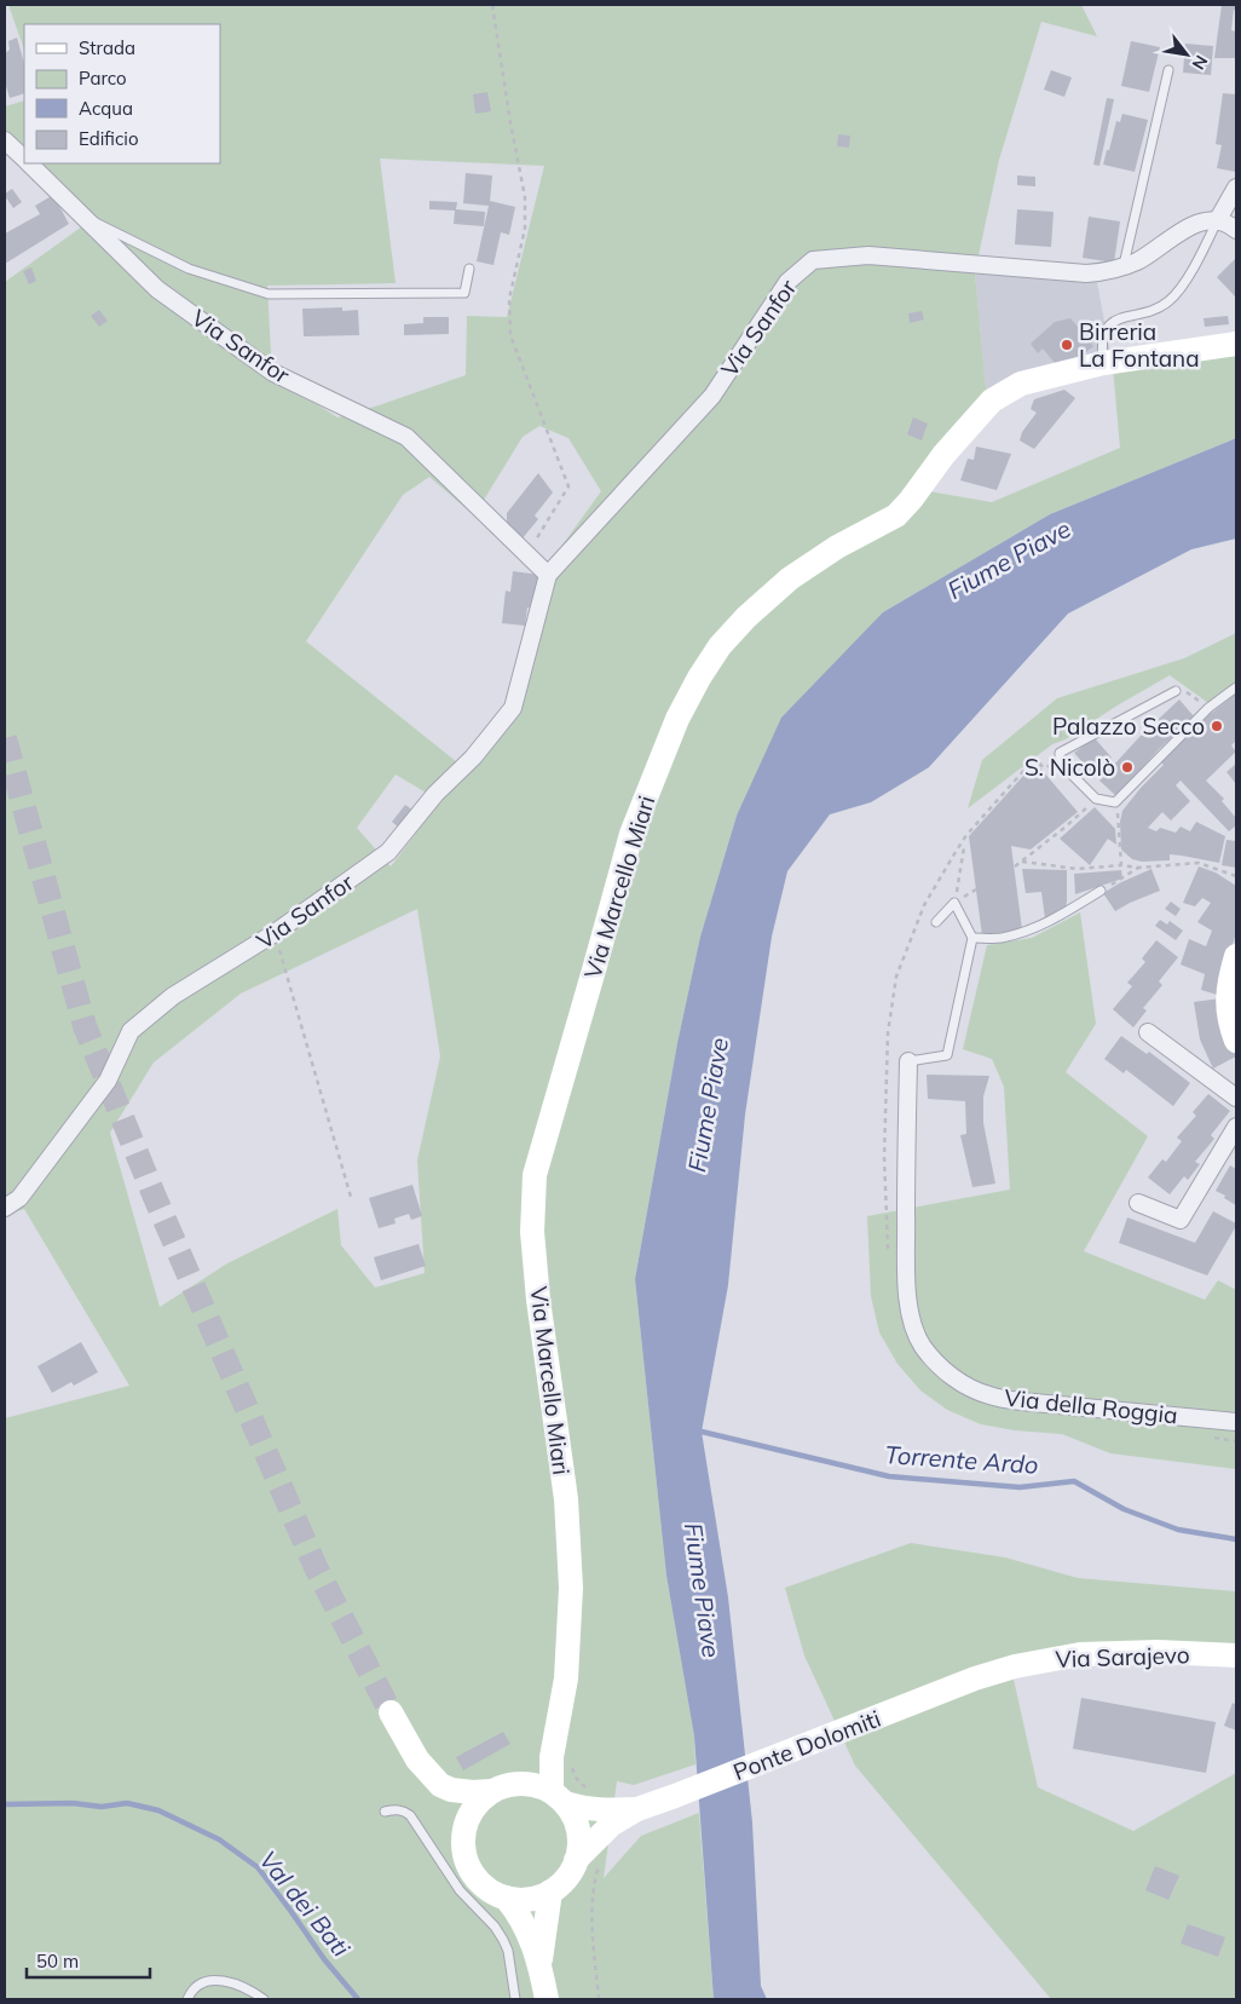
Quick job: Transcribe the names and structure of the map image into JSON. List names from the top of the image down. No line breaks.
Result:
{"streets":{"street":["Via Sanfor","Via Marcello Miari","Via della Roggia","Via Sarajevo","Ponte Dolomiti"]},"crossings":[["Via Marcello Miari","Ponte Dolomiti"],["Via Sarajevo","Ponte Dolomiti"]],"water":["Fiume Piave","Torrente Ardo","Val dei Bati"],"places":["Birreria La Fontana","Palazzo Secco","S. Nicolò"],"legend":["Strada","Parco","Acqua","Edificio"],"scale_bar":"50 m","north":"bottom right"}
